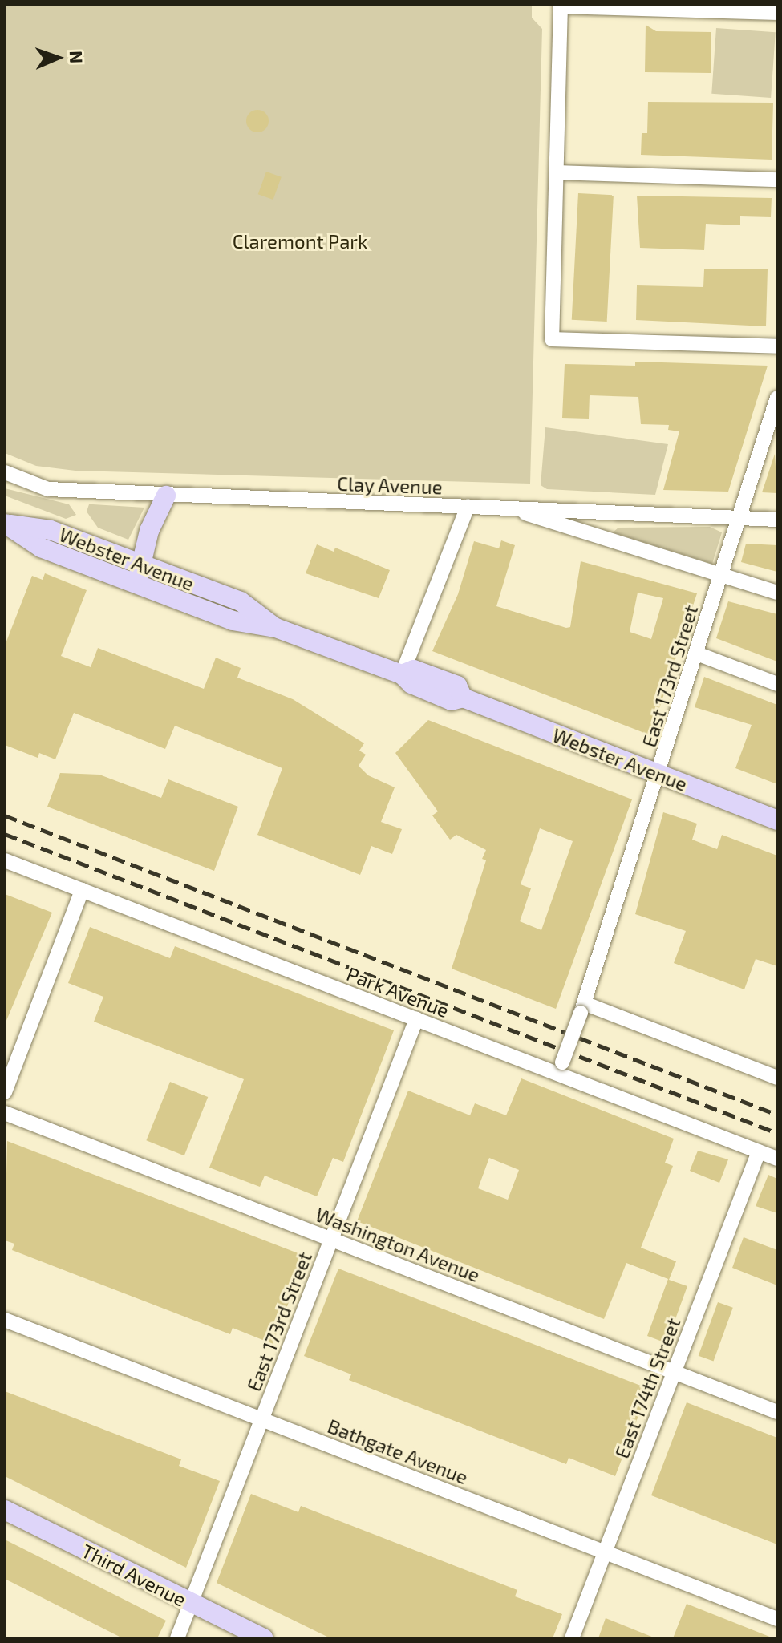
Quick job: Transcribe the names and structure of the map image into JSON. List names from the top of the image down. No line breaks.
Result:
{"streets":{"main road":["Webster Avenue","Third Avenue"],"street":["Clay Avenue","East 173rd Street","Park Avenue","Washington Avenue","East 174th Street","Bathgate Avenue"]},"crossings":[["Clay Avenue","East 173rd Street"],["Webster Avenue","East 173rd Street"],["East 173rd Street","Park Avenue"],["East 173rd Street","Washington Avenue"],["East 173rd Street","Bathgate Avenue"],["East 173rd Street","Third Avenue"],["Park Avenue","East 174th Street"],["Washington Avenue","East 174th Street"],["East 174th Street","Bathgate Avenue"]],"parks":["Claremont Park"],"north":"right"}
